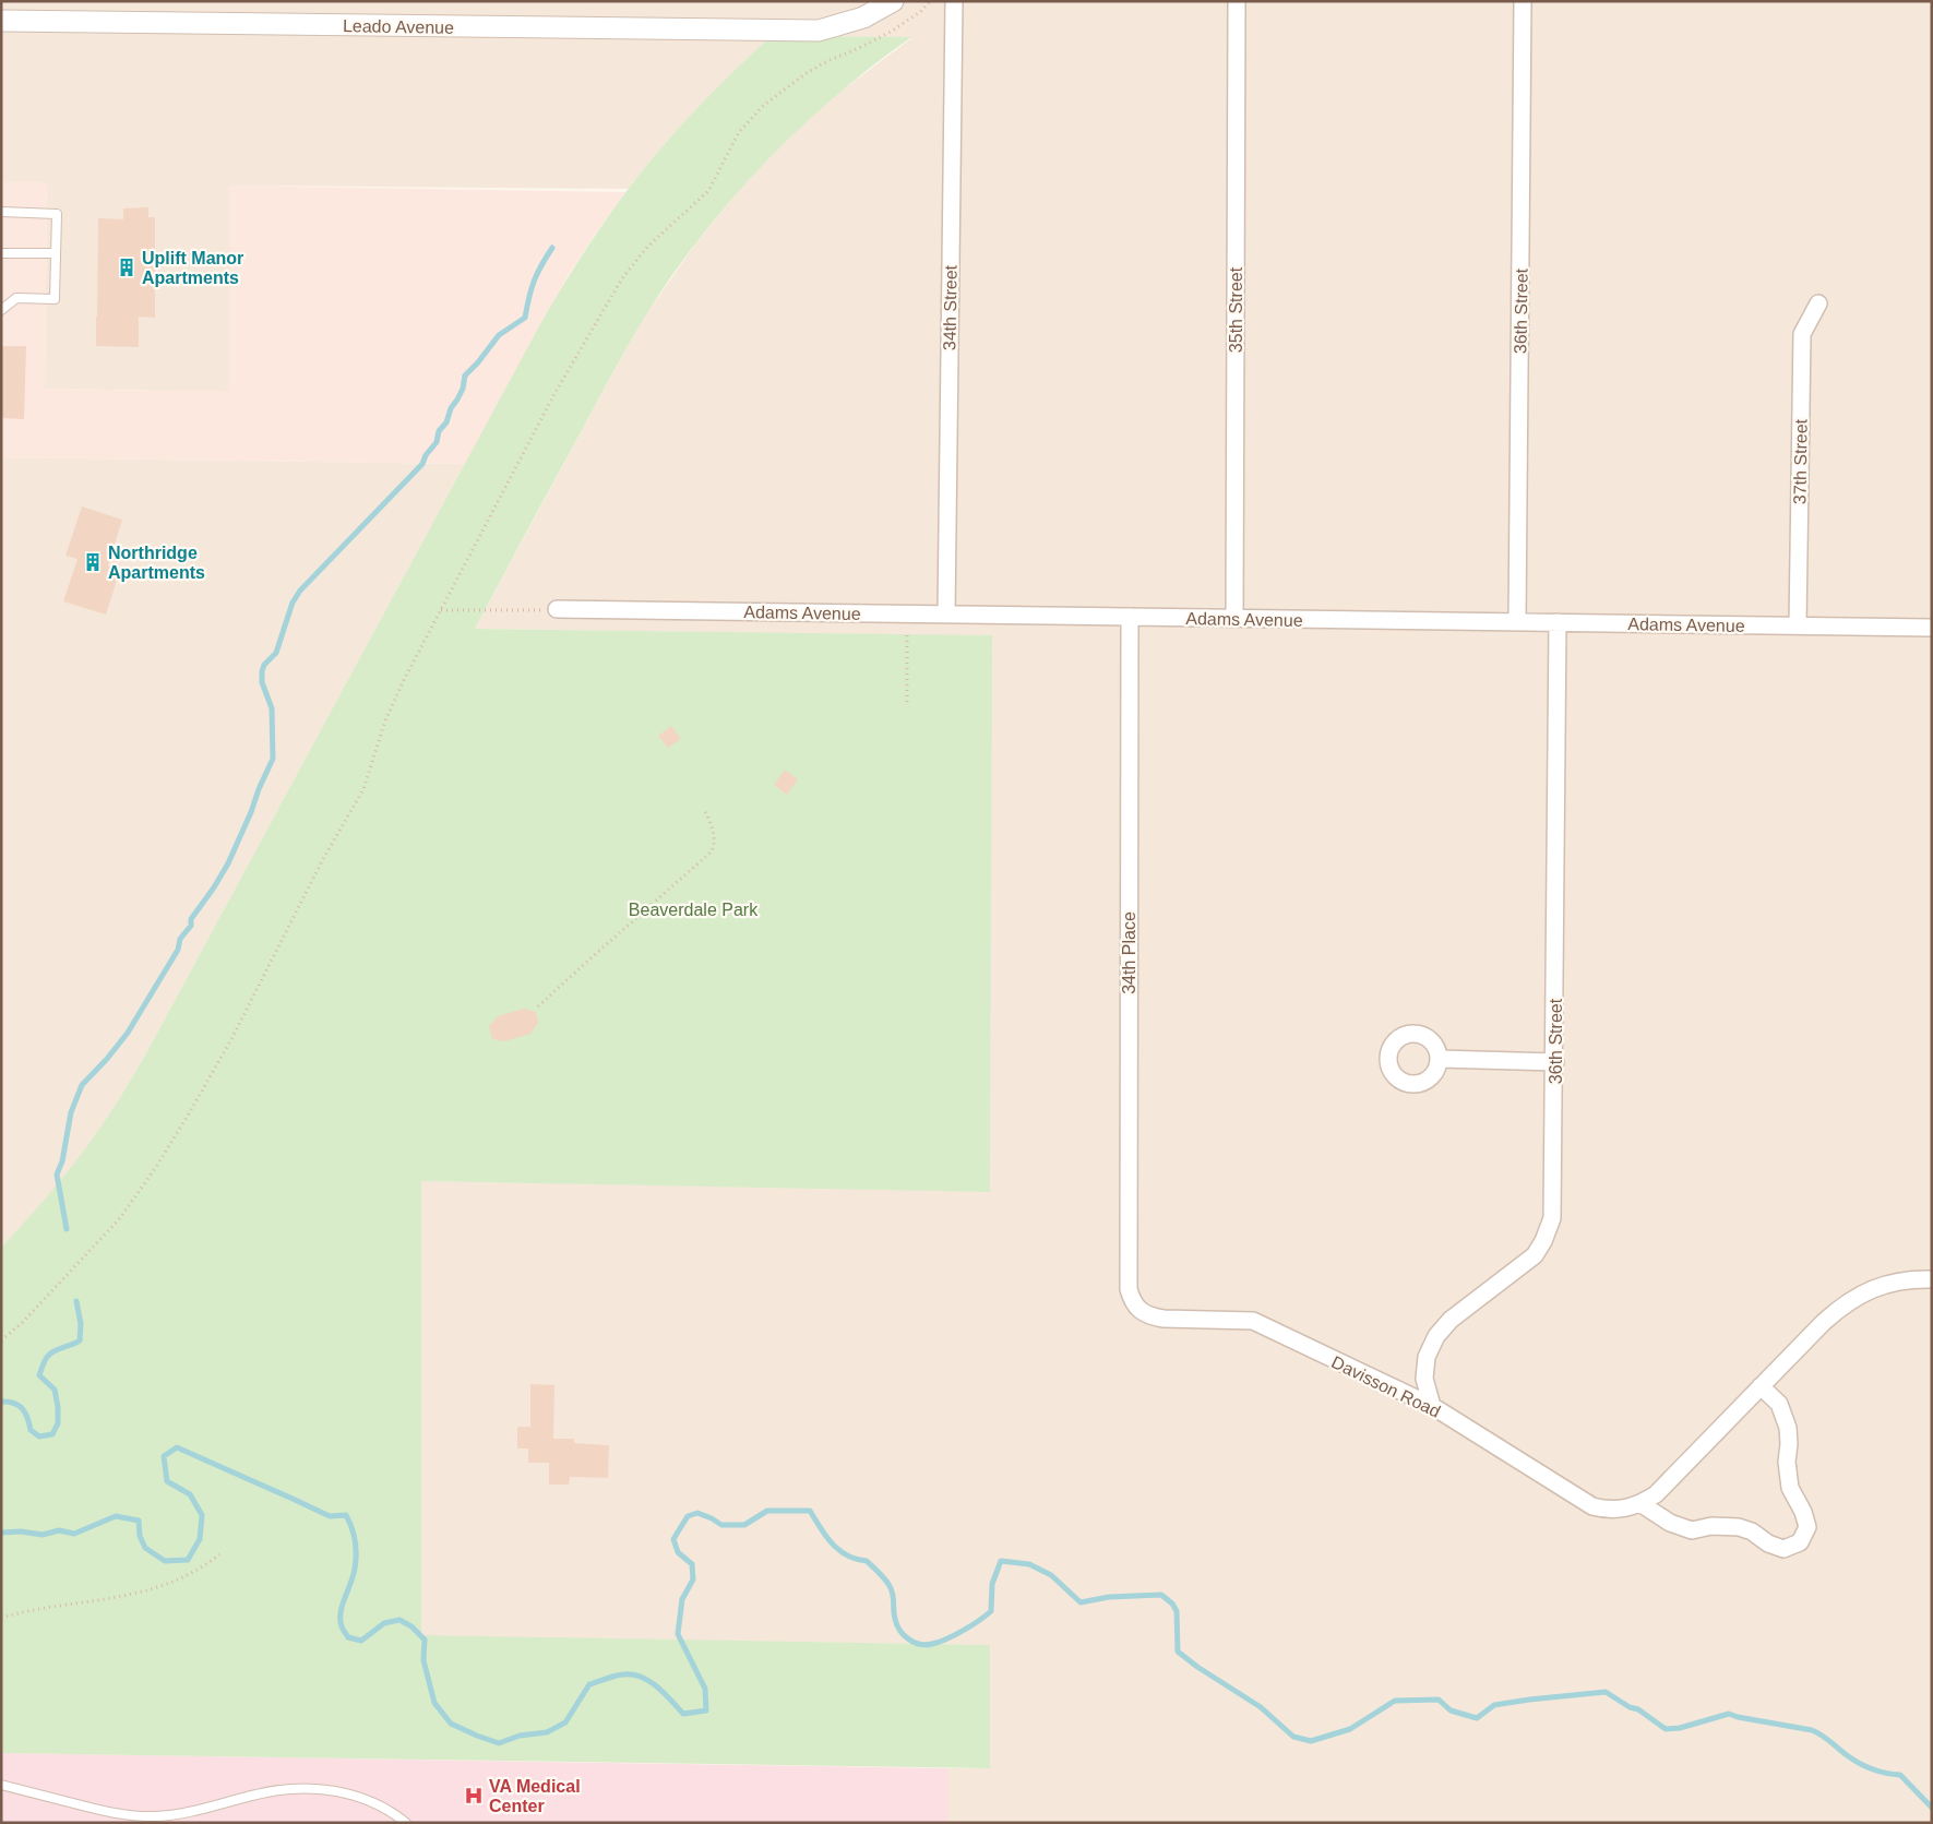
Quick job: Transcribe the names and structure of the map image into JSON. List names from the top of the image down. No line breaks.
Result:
{"streets":{"street":["Leado Avenue","34th Street","35th Street","36th Street","37th Street","Adams Avenue","34th Place","Davisson Road"]},"crossings":[["34th Street","Adams Avenue"],["35th Street","Adams Avenue"],["36th Street","Adams Avenue"],["36th Street","Davisson Road"],["37th Street","Adams Avenue"],["Adams Avenue","34th Place"],["34th Place","Davisson Road"]],"parks":["Beaverdale Park"],"places":{"building":["Uplift Manor Apartments","Northridge Apartments"],"hospital":["VA Medical Center"]}}
